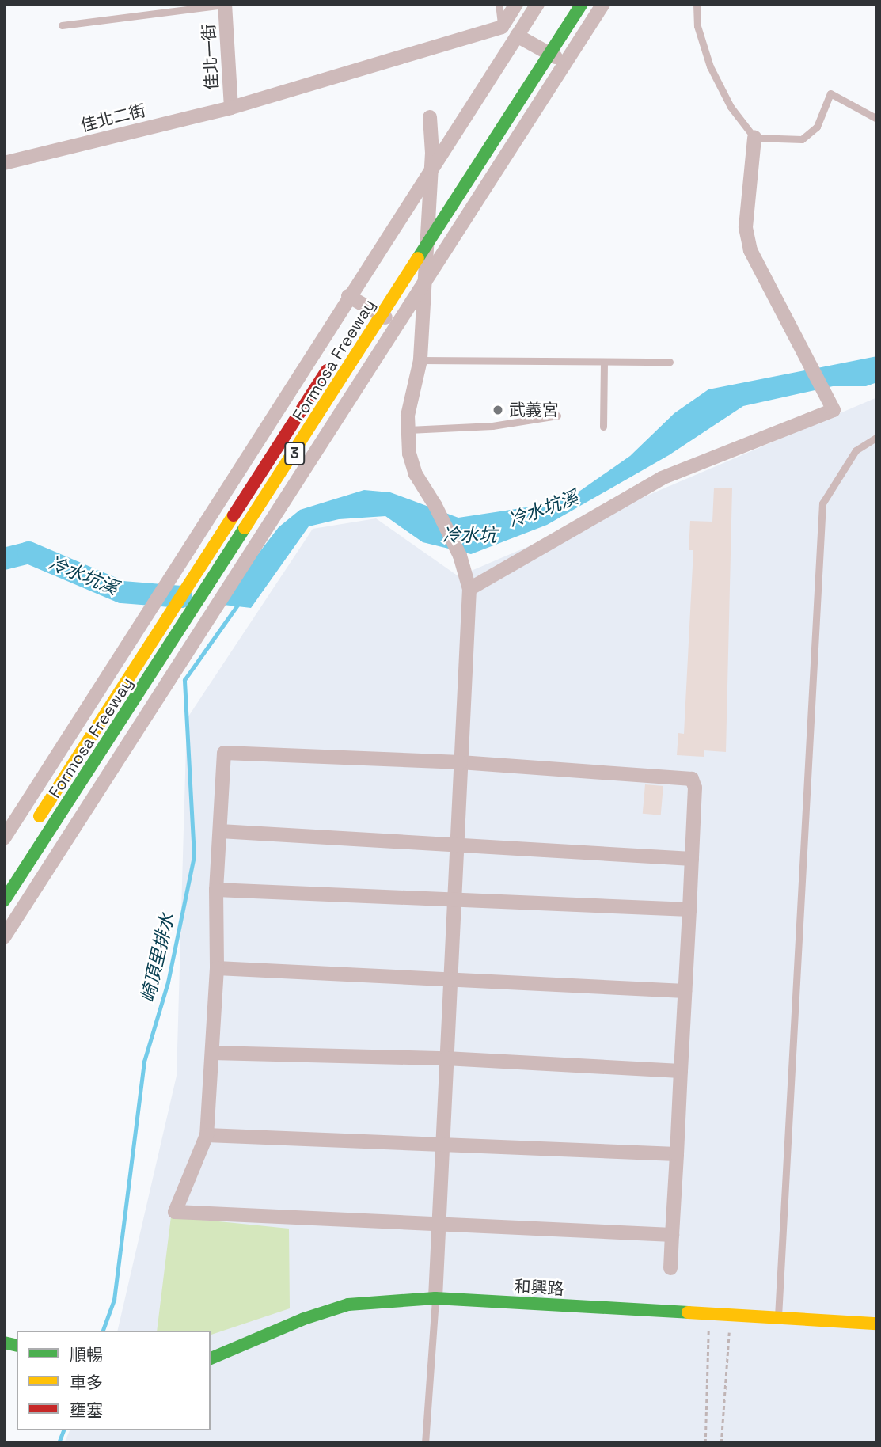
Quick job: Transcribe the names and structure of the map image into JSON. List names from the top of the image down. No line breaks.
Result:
{"streets":{"main road":["Formosa Freeway","3","和興路"],"street":["佳北一街","佳北二街"]},"crossings":[["佳北一街","佳北二街"]],"water":["冷水坑溪","冷水坑","崎頂里排水"],"places":["武義宮"],"legend":["順暢","車多","壅塞"]}
